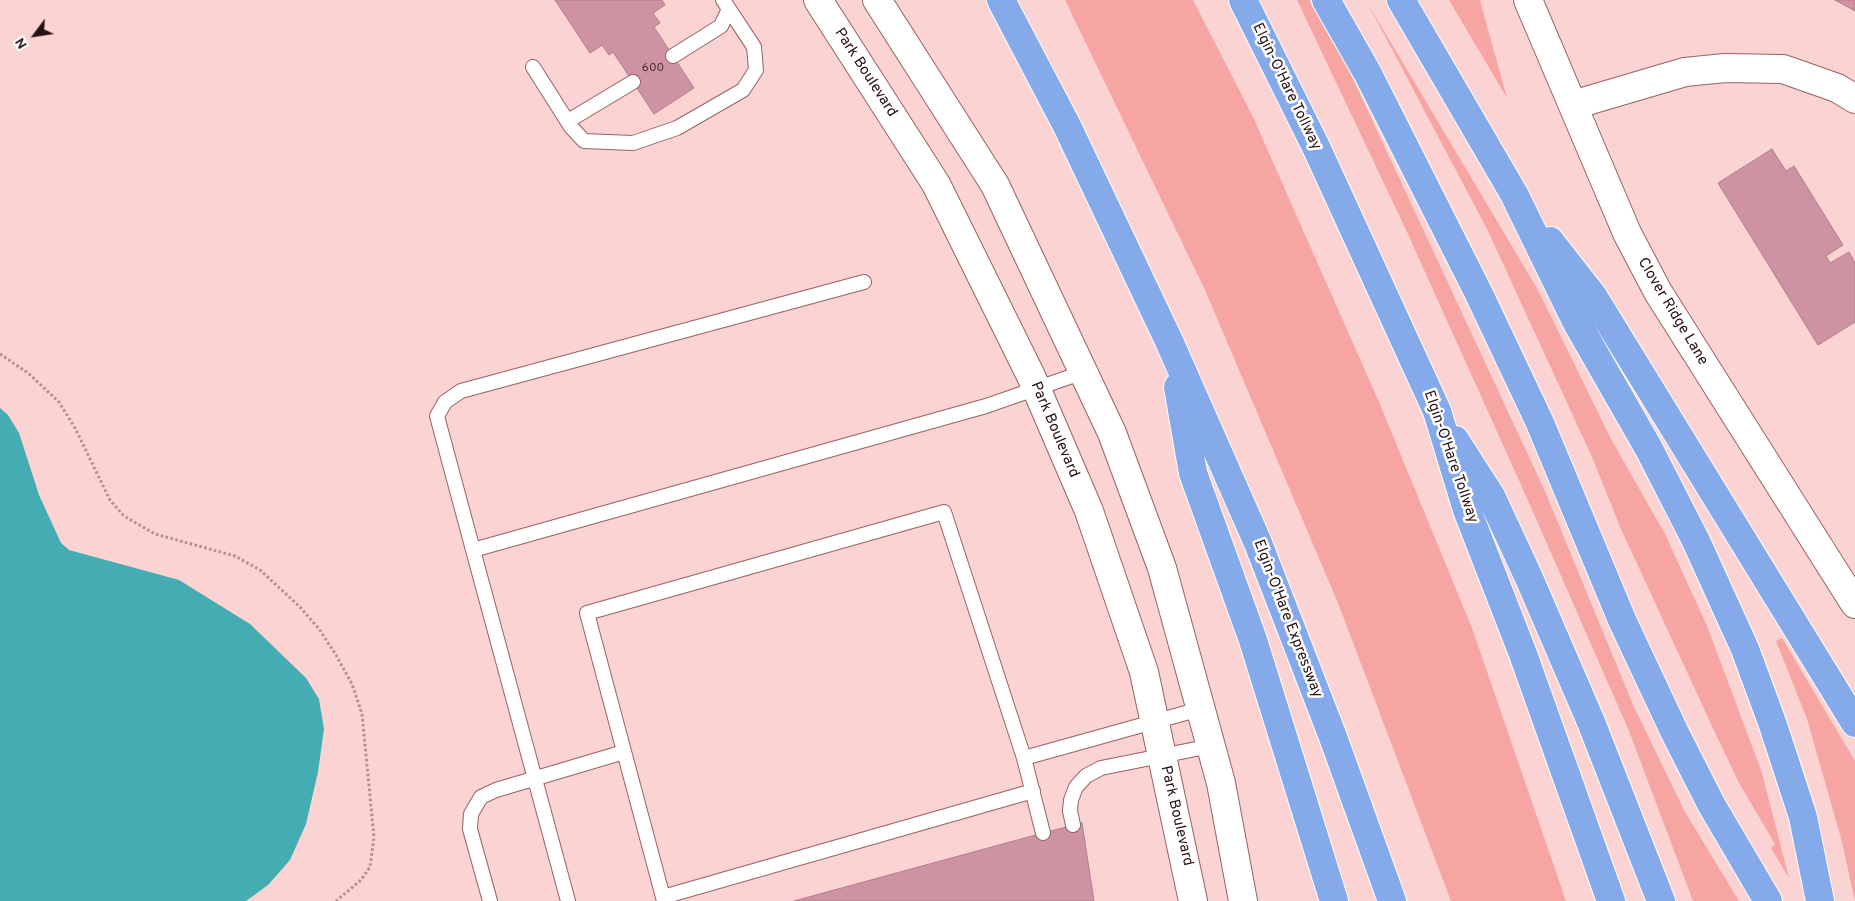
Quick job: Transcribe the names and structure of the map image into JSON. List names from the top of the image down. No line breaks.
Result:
{"streets":{"highway":["Elgin-O'Hare Tollway","Elgin-O'Hare Expressway"],"street":["Park Boulevard","Clover Ridge Lane"]},"house_numbers":["600"],"north":"bottom left"}
